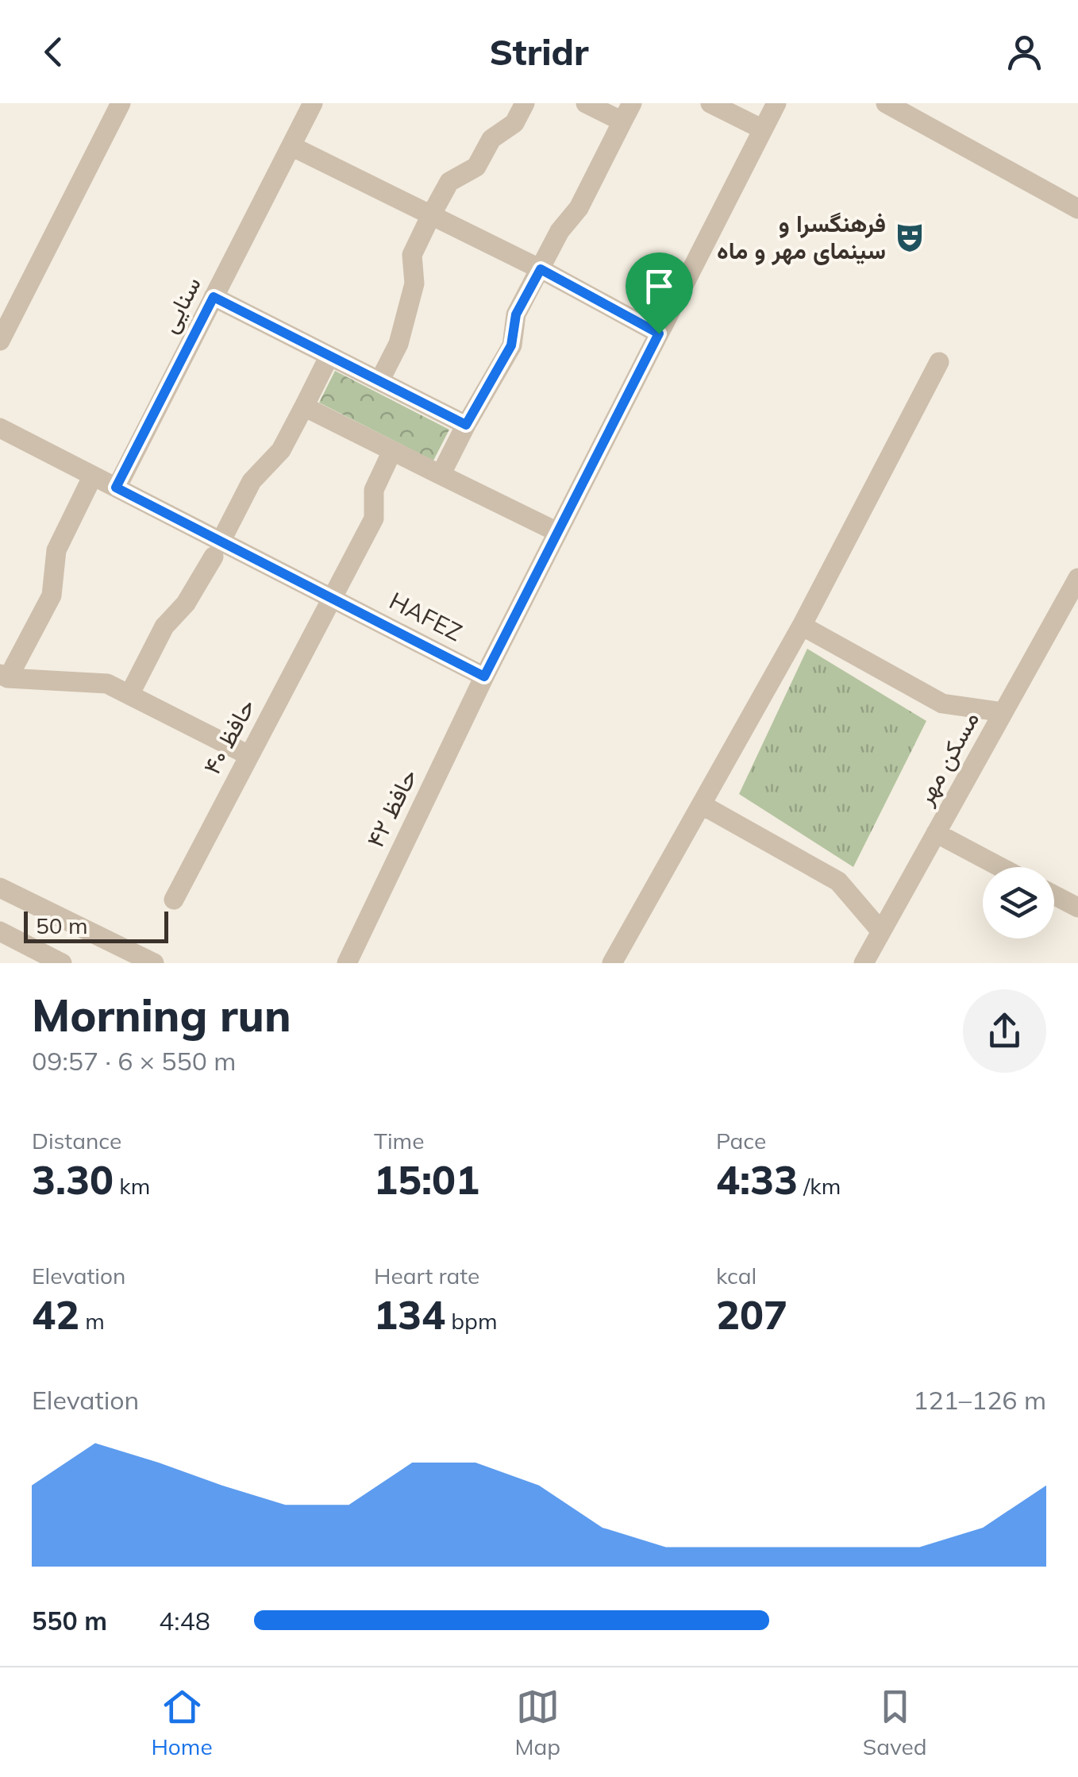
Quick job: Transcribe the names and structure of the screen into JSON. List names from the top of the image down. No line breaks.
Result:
{"streets":{"street":["سنایی","HAFEZ","حافظ ۴۰","مسکن مهر","حافظ ۴۲"]},"crossings":[["سنایی","HAFEZ"],["HAFEZ","حافظ ۴۰"],["HAFEZ","حافظ ۴۲"]],"places":{"theatre":["فرهنگسرا و سینمای مهر و ماه"]},"scale_bar":"50 m","page":{"header":"Stridr","scale":"50 m","heading":["Morning run","09:57 · 6 × 550 m"],"stats":[["Distance","3.30 km"],["Time","15:01"],["Pace","4:33 /km"],["Elevation","42 m"],["Heart rate","134 bpm"],["kcal","207"]],"chart":["Elevation","121–126 m"],"list":[{"name":"550 m","note":"4:48"}],"tabs":["Home","Map","Saved"]}}
